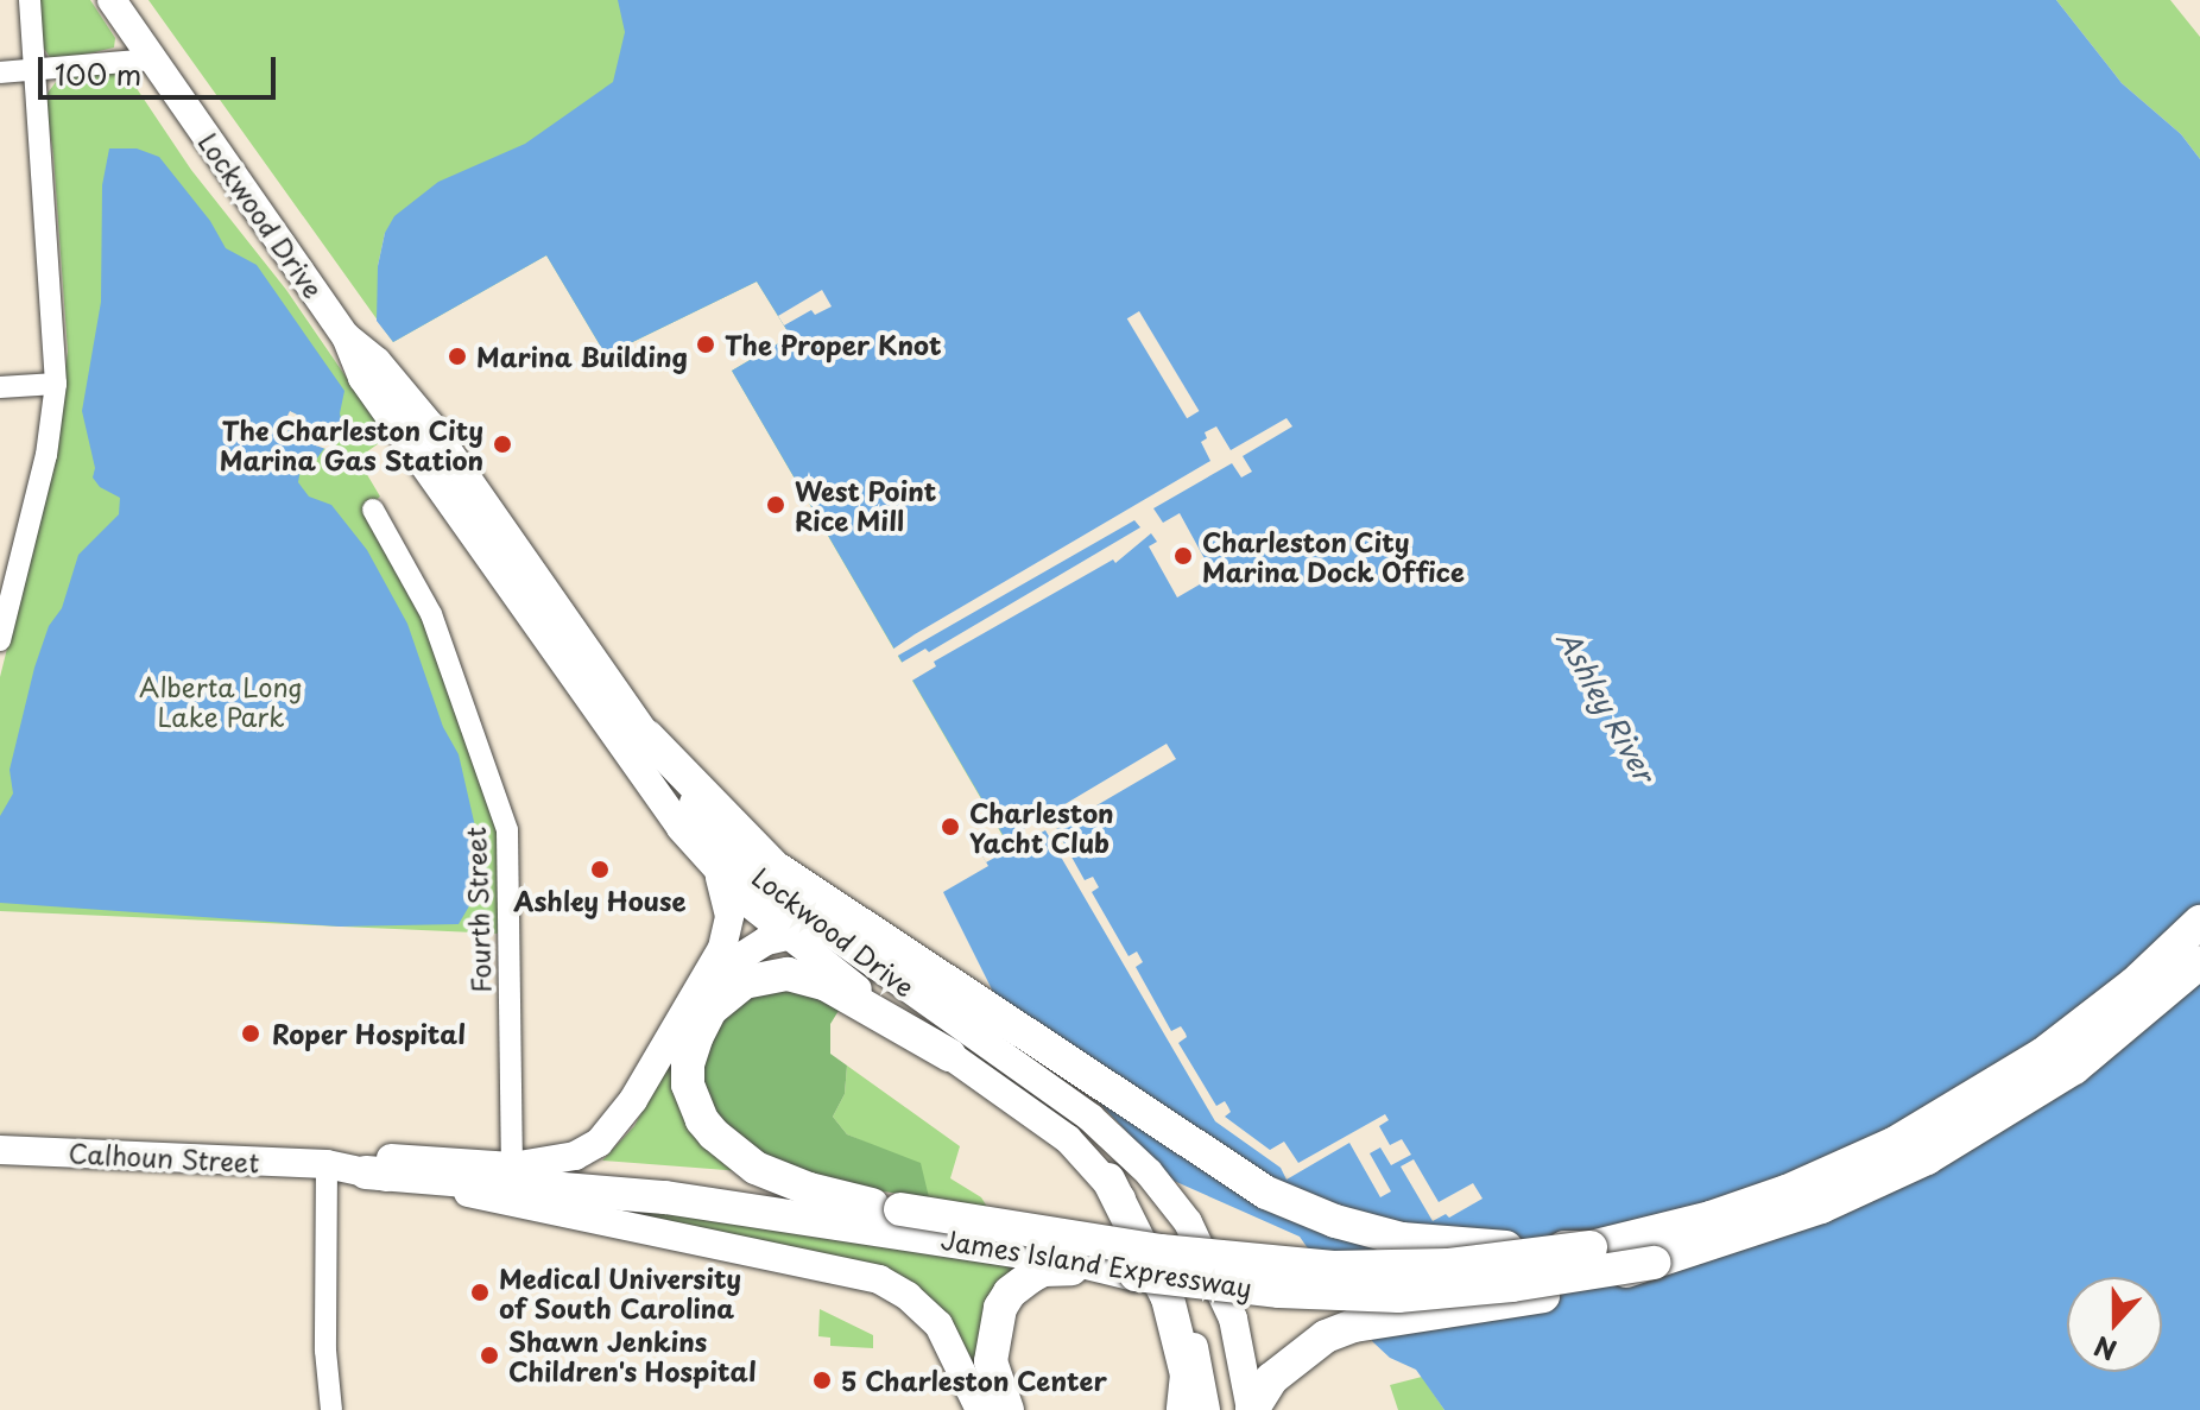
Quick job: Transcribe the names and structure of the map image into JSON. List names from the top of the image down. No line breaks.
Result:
{"streets":{"highway":["James Island Expressway"],"main road":["Lockwood Drive","Calhoun Street"],"street":["Fourth Street"]},"crossings":[["Lockwood Drive","Calhoun Street"],["Fourth Street","Calhoun Street"],["Fourth Street","James Island Expressway"],["Calhoun Street","James Island Expressway"]],"water":["Ashley River"],"parks":["Alberta Long Lake Park"],"places":["The Proper Knot","Marina Building","The Charleston City Marina Gas Station","West Point Rice Mill","Charleston City Marina Dock Office","Charleston Yacht Club","Ashley House","Roper Hospital","Medical University of South Carolina","Shawn Jenkins Children's Hospital","5 Charleston Center"],"scale_bar":"100 m","north":"bottom"}
